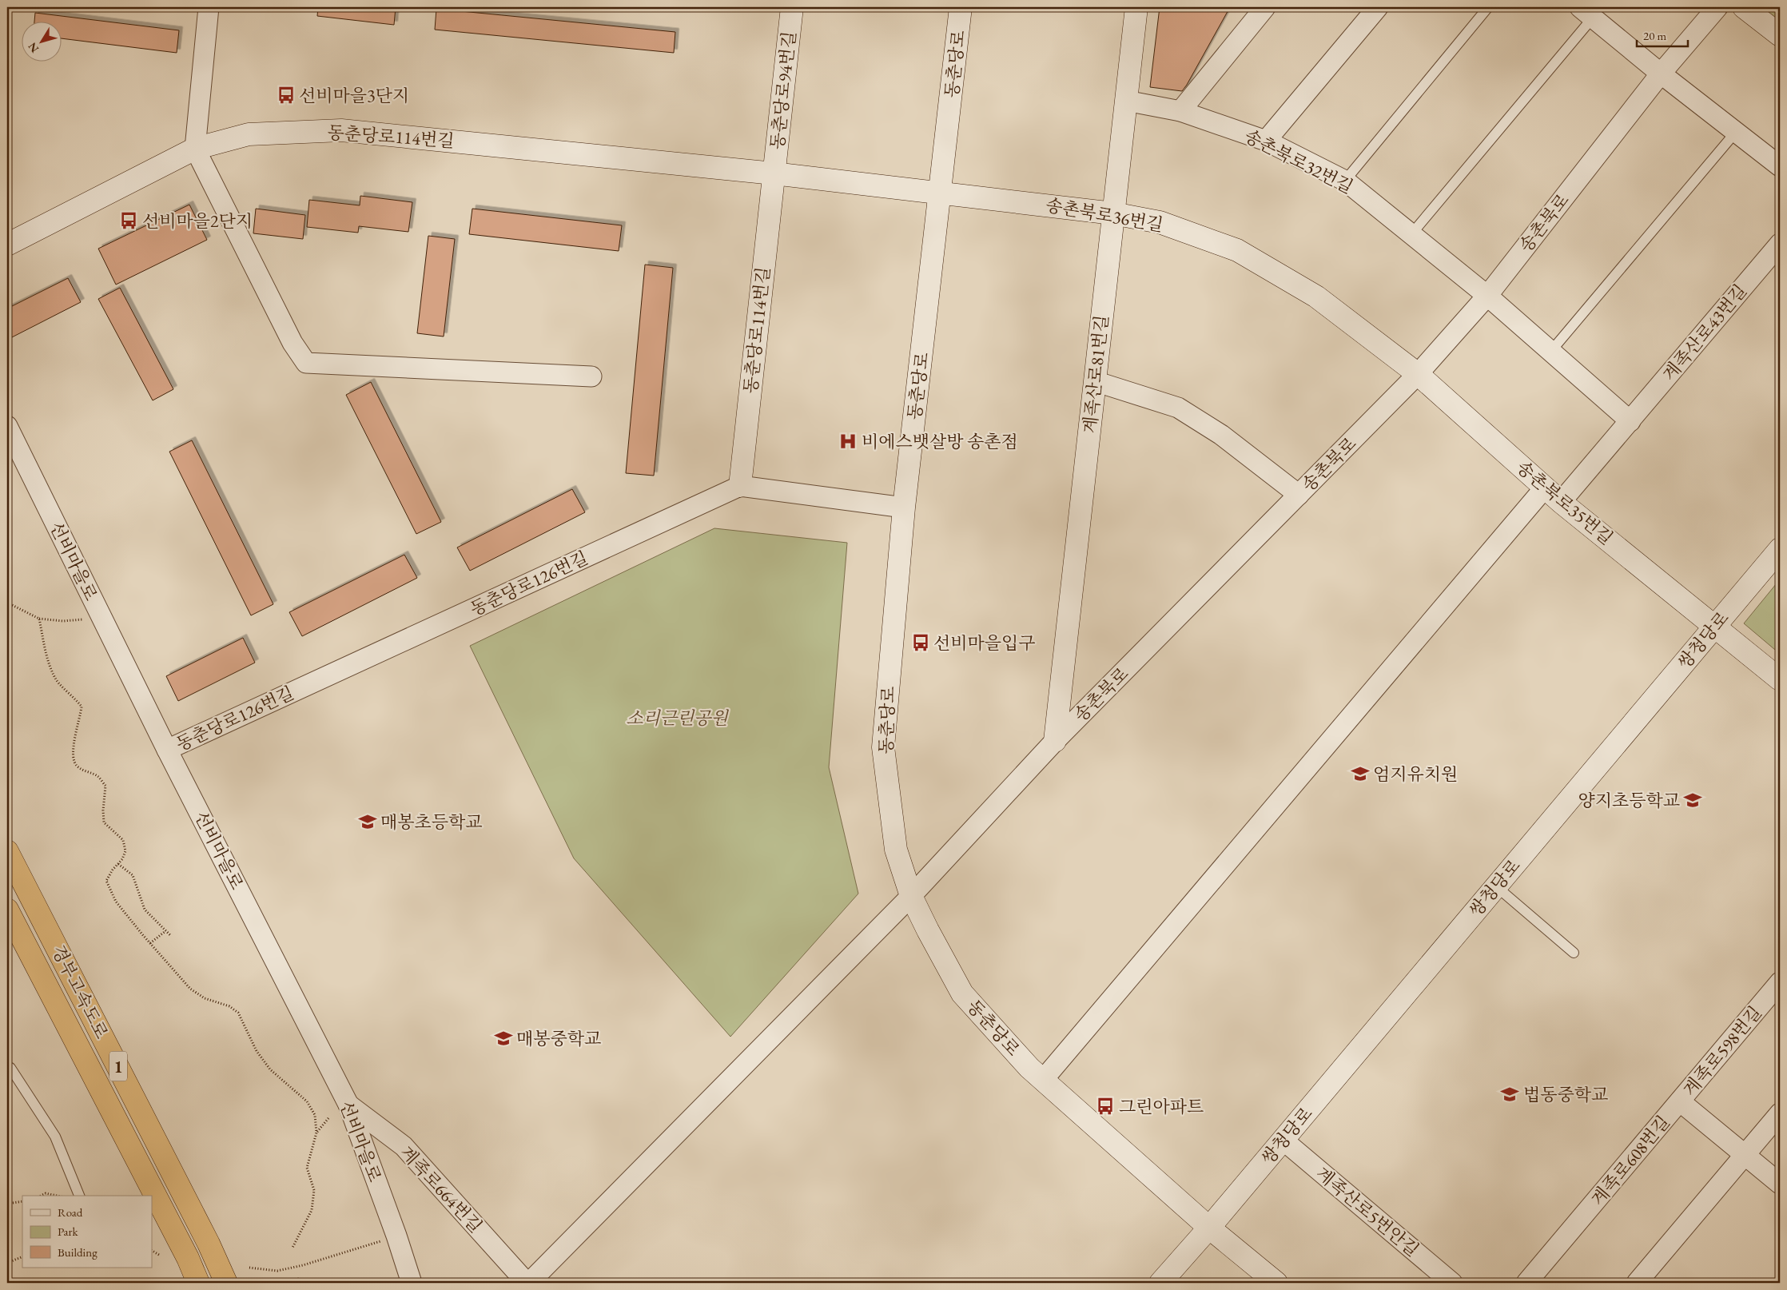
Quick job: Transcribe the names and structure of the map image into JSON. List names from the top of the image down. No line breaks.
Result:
{"streets":{"highway":["경부고속도로","1"],"main road":["동춘당로","동춘당로94번길","동춘당로114번길","송촌북로36번길","계족산로81번길","송촌북로35번길","쌍청당로"],"street":["송촌북로32번길","송촌북로","계족산로43번길","선비마을로","동춘당로126번길","계족로598번길","계족로608번길","계족로664번길","계족산로5번안길"]},"crossings":[["동춘당로","동춘당로114번길"],["동춘당로","송촌북로36번길"],["동춘당로","송촌북로"],["동춘당로","쌍청당로"],["동춘당로94번길","동춘당로114번길"],["동춘당로114번길","송촌북로36번길"],["동춘당로114번길","동춘당로126번길"],["송촌북로32번길","송촌북로"],["송촌북로32번길","계족산로81번길"],["송촌북로36번길","송촌북로"],["송촌북로36번길","계족산로81번길"],["송촌북로36번길","송촌북로35번길"],["송촌북로","계족산로81번길"],["송촌북로","송촌북로35번길"],["송촌북로","계족로664번길"],["계족산로43번길","송촌북로35번길"],["송촌북로35번길","쌍청당로"],["선비마을로","동춘당로126번길"],["선비마을로","계족로664번길"],["쌍청당로","계족산로5번안길"],["계족로598번길","계족로608번길"]],"parks":["소리근린공원"],"places":{"bus stop":["선비마을3단지","선비마을2단지","선비마을입구","그린아파트"],"hospital":["비에스뱃살방 송촌점"],"school or university":["엄지유치원","양지초등학교","매봉초등학교","매봉중학교","법동중학교"]},"legend":["Road","Park","Building"],"scale_bar":"20 m","north":"bottom left"}
